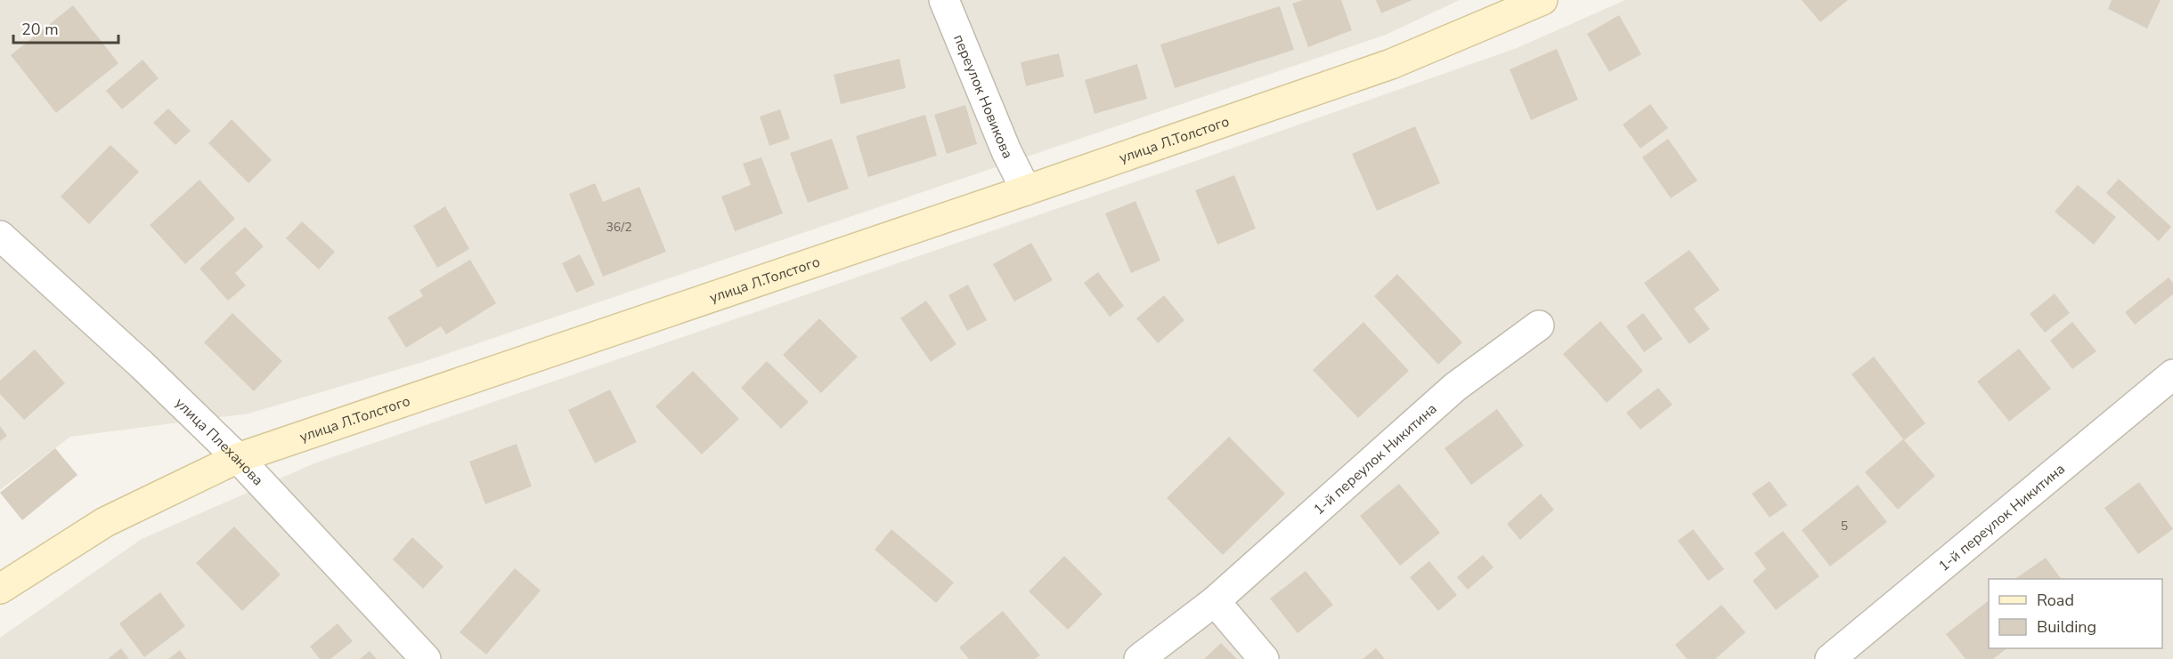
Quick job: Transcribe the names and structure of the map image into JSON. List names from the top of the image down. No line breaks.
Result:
{"streets":{"street":["переулок Новикова","улица Л.Толстого","улица Плеханова","1-й переулок Никитина"]},"crossings":[["переулок Новикова","улица Л.Толстого"],["улица Л.Толстого","улица Плеханова"]],"house_numbers":["36/2","5"],"legend":["Road","Building"],"scale_bar":"20 m"}
